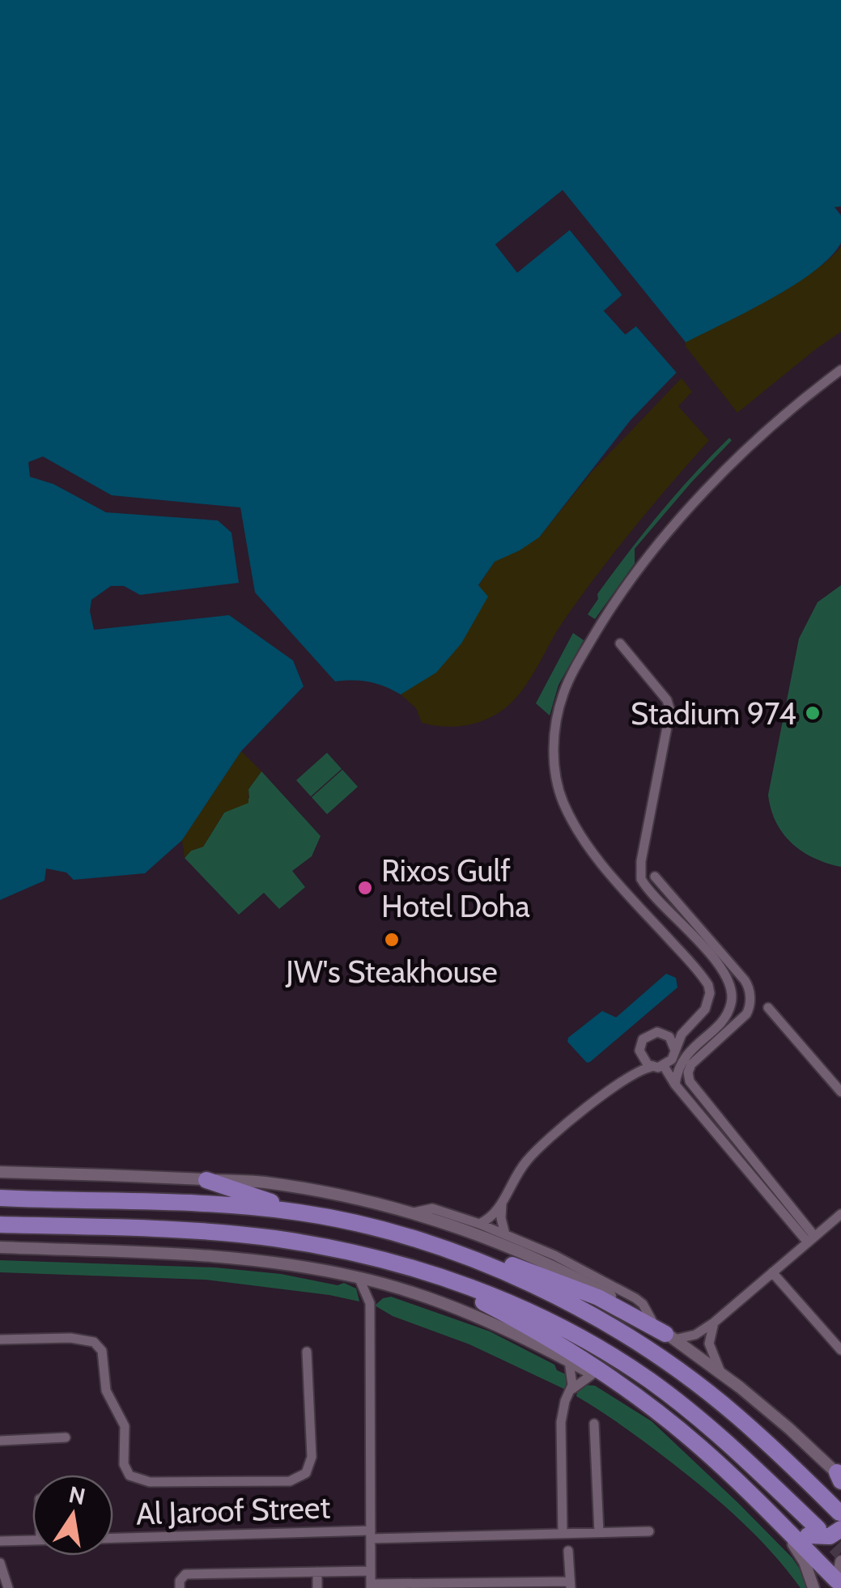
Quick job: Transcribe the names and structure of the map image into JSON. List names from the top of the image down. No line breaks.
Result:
{"streets":{"street":["Al Jaroof Street"]},"places":["Stadium 974","Rixos Gulf Hotel Doha","JW's Steakhouse"],"north":"top"}
